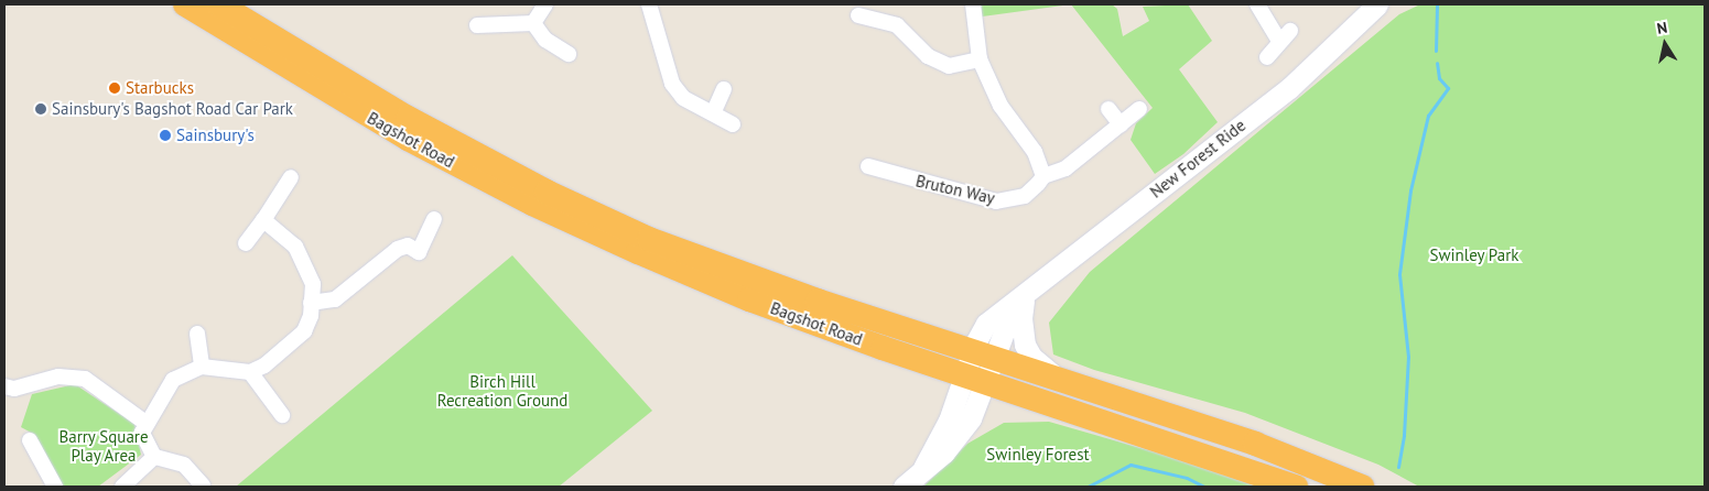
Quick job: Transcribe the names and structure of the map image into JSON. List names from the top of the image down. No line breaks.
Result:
{"streets":{"highway":["Bagshot Road"],"main road":["New Forest Ride"],"street":["Bruton Way"]},"crossings":[["Bagshot Road","New Forest Ride"]],"parks":["Swinley Park","Birch Hill Recreation Ground","Barry Square Play Area","Swinley Forest"],"places":["Starbucks","Sainsbury's Bagshot Road Car Park","Sainsbury's"],"north":"top"}
